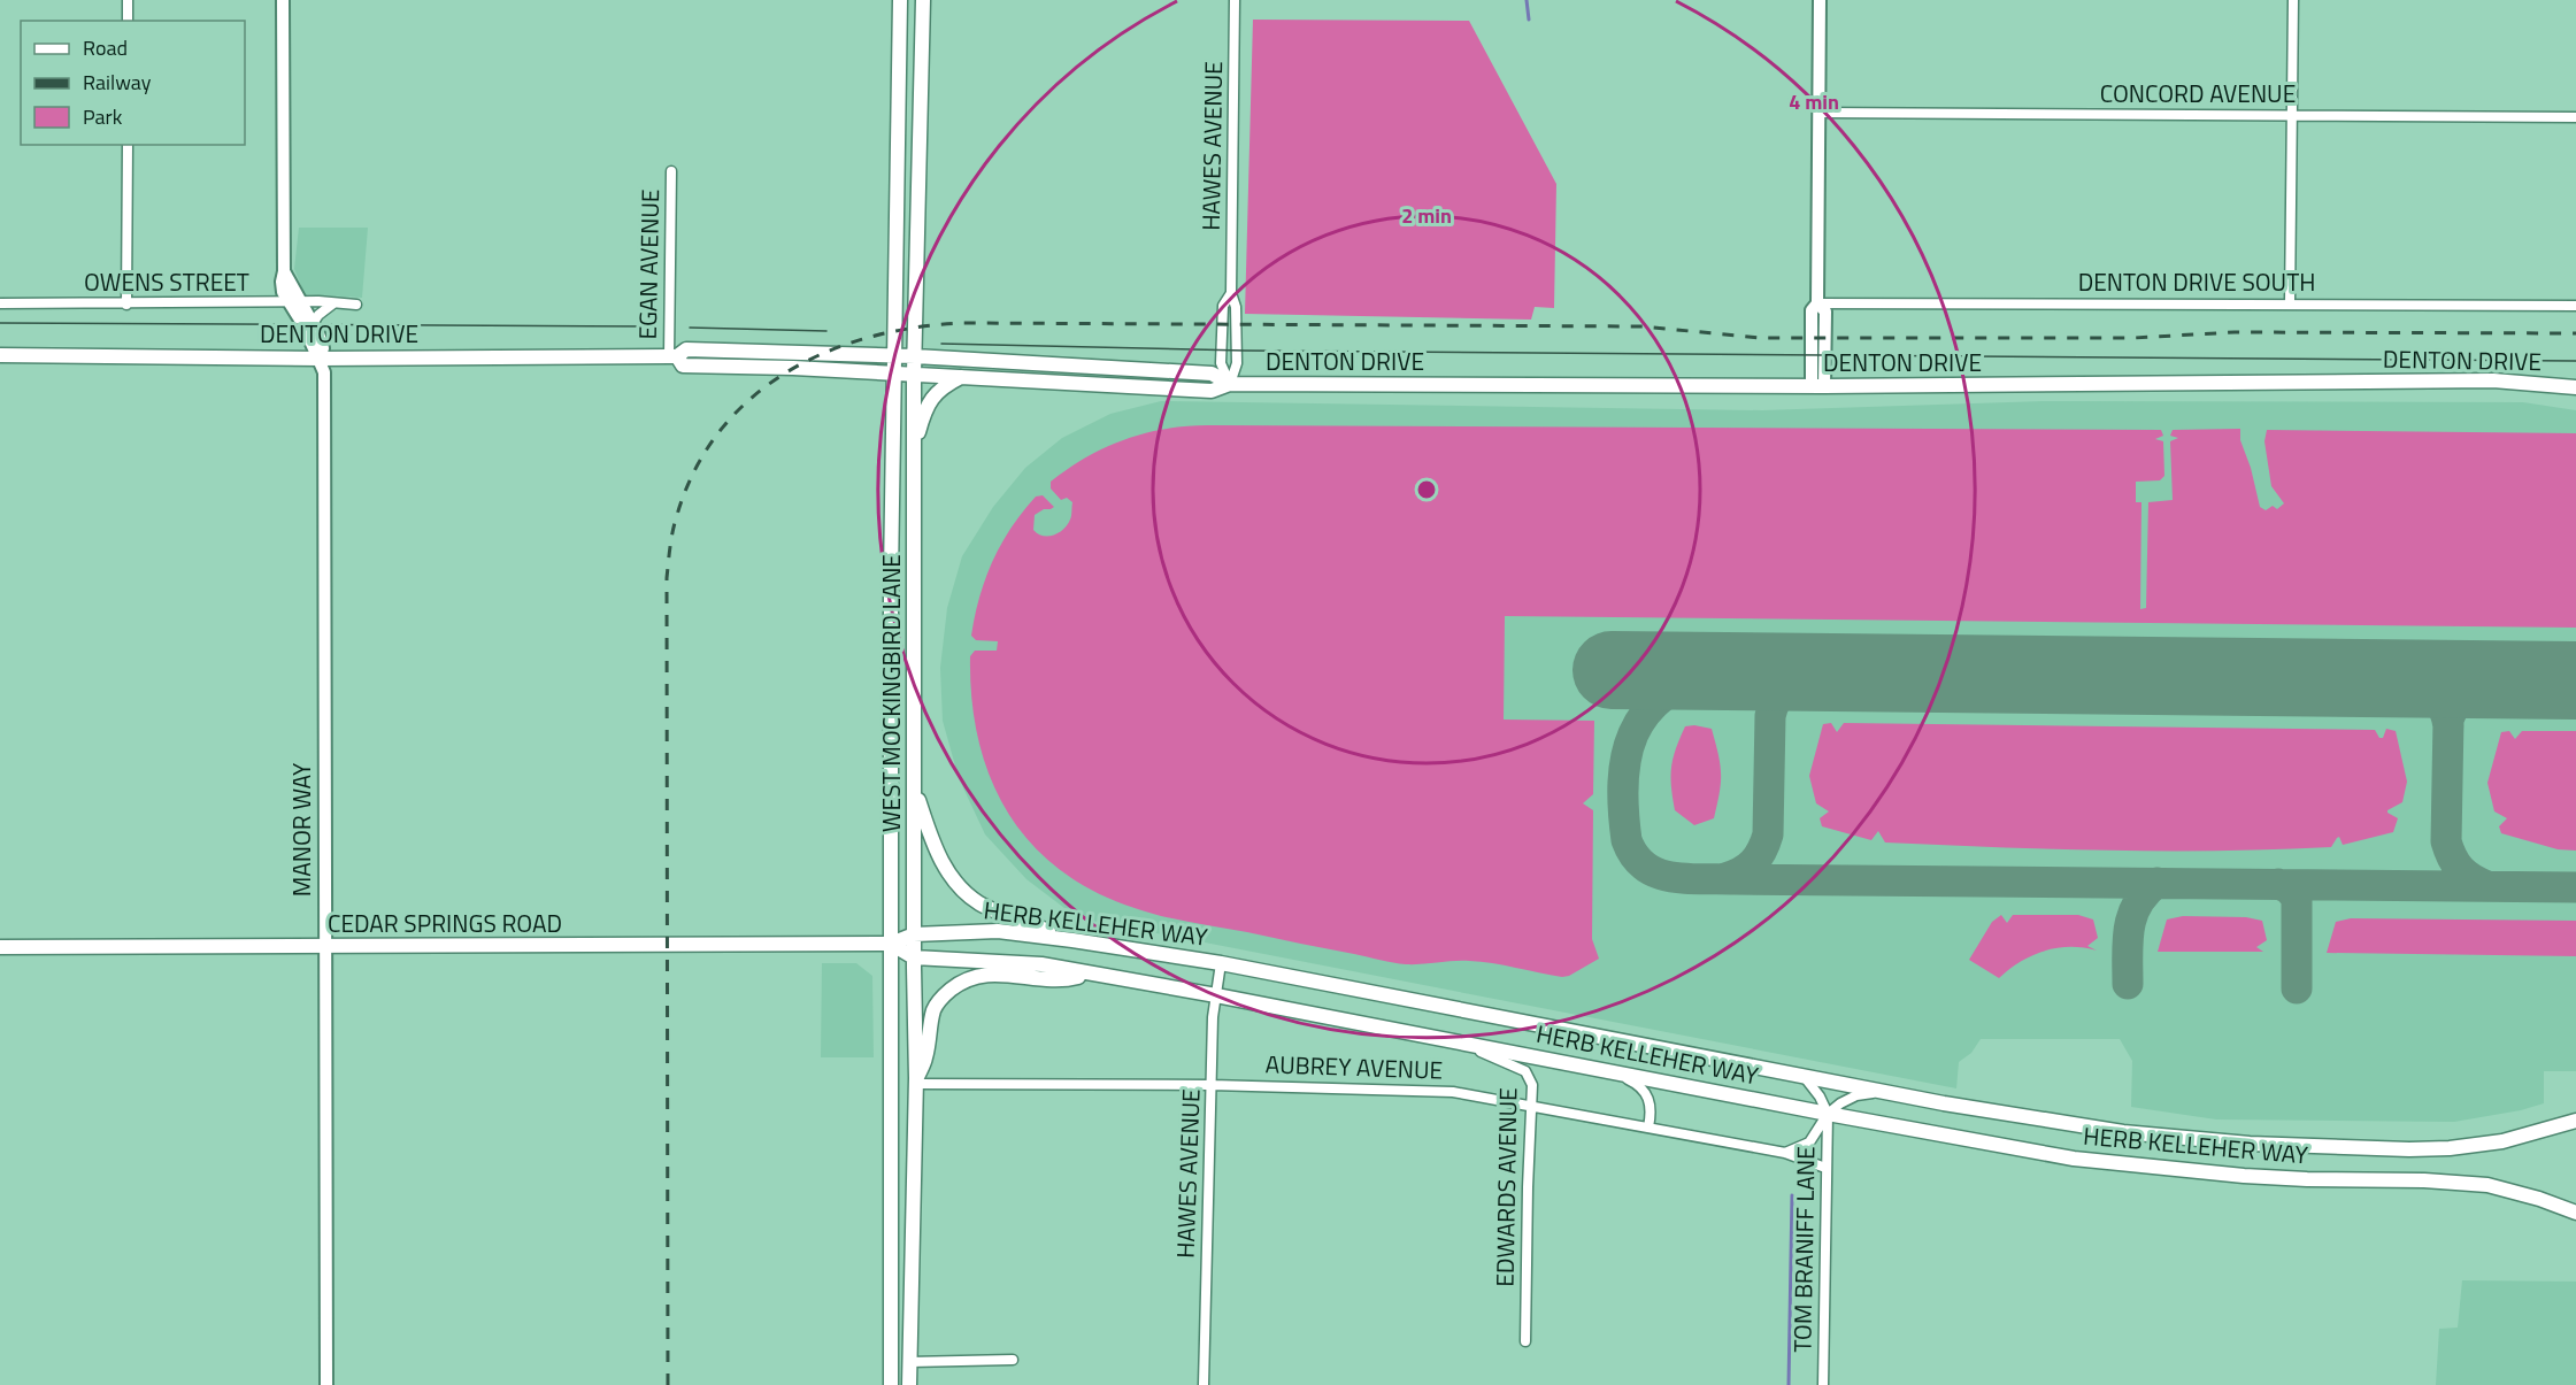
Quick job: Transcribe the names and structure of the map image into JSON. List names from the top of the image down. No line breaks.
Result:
{"streets":{"main road":["DENTON DRIVE","WEST MOCKINGBIRD LANE","CEDAR SPRINGS ROAD","HERB KELLEHER WAY"],"street":["CONCORD AVENUE","HAWES AVENUE","EGAN AVENUE","OWENS STREET","DENTON DRIVE SOUTH","MANOR WAY","AUBREY AVENUE","EDWARDS AVENUE","TOM BRANIFF LANE"]},"crossings":[["HAWES AVENUE","DENTON DRIVE"],["HAWES AVENUE","HERB KELLEHER WAY"],["HAWES AVENUE","AUBREY AVENUE"],["EGAN AVENUE","DENTON DRIVE"],["OWENS STREET","MANOR WAY"],["DENTON DRIVE","WEST MOCKINGBIRD LANE"],["DENTON DRIVE","MANOR WAY"],["WEST MOCKINGBIRD LANE","CEDAR SPRINGS ROAD"],["WEST MOCKINGBIRD LANE","HERB KELLEHER WAY"],["WEST MOCKINGBIRD LANE","AUBREY AVENUE"],["MANOR WAY","CEDAR SPRINGS ROAD"],["CEDAR SPRINGS ROAD","HERB KELLEHER WAY"],["HERB KELLEHER WAY","EDWARDS AVENUE"],["HERB KELLEHER WAY","TOM BRANIFF LANE"],["AUBREY AVENUE","EDWARDS AVENUE"],["AUBREY AVENUE","TOM BRANIFF LANE"]],"legend":["Road","Railway","Park"],"rings":["4 min","2 min"]}
